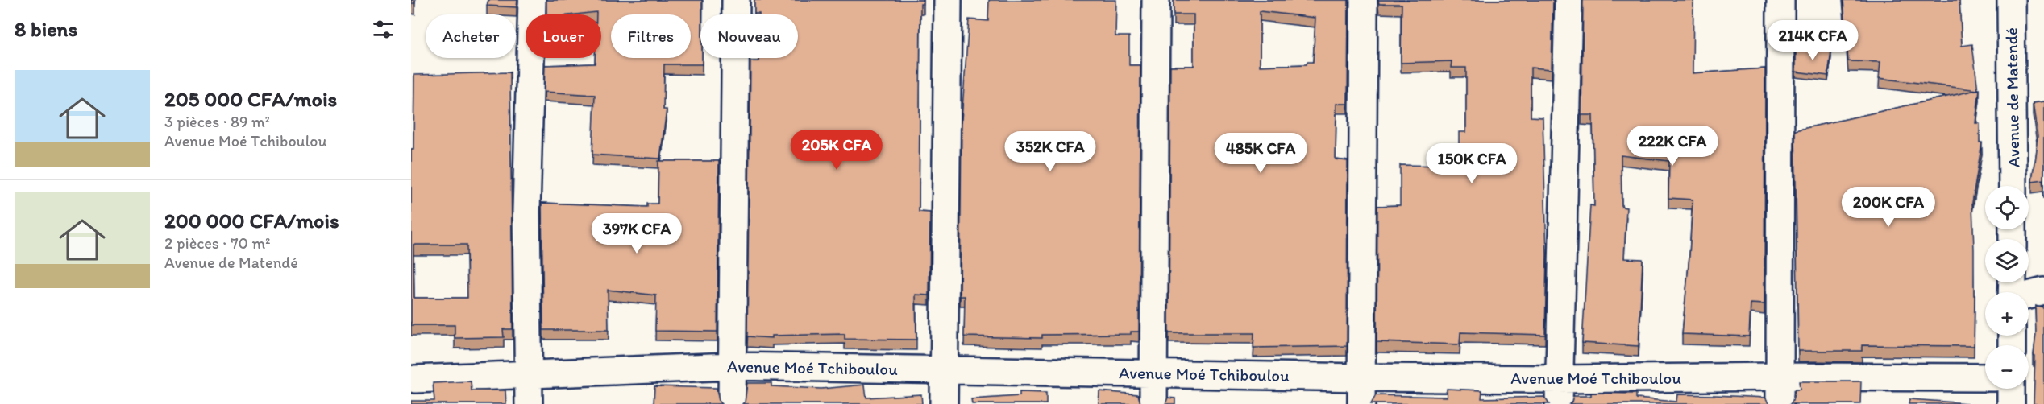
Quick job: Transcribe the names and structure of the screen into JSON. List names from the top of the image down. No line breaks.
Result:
{"streets":{"street":["Avenue de Matendé","Avenue Moé Tchiboulou"]},"page":{"heading":"8 biens","chip":["Acheter","Louer","Filtres","Nouveau"],"price":["214K CFA","222K CFA","205K CFA","352K CFA","485K CFA","150K CFA","200K CFA","397K CFA"],"list":[{"name":"205 000 CFA/mois","note":"3 pièces · 89 m² · Avenue Moé Tchiboulou"},{"name":"200 000 CFA/mois","note":"2 pièces · 70 m² · Avenue de Matendé"}],"map_buttons":["+","−"]}}
